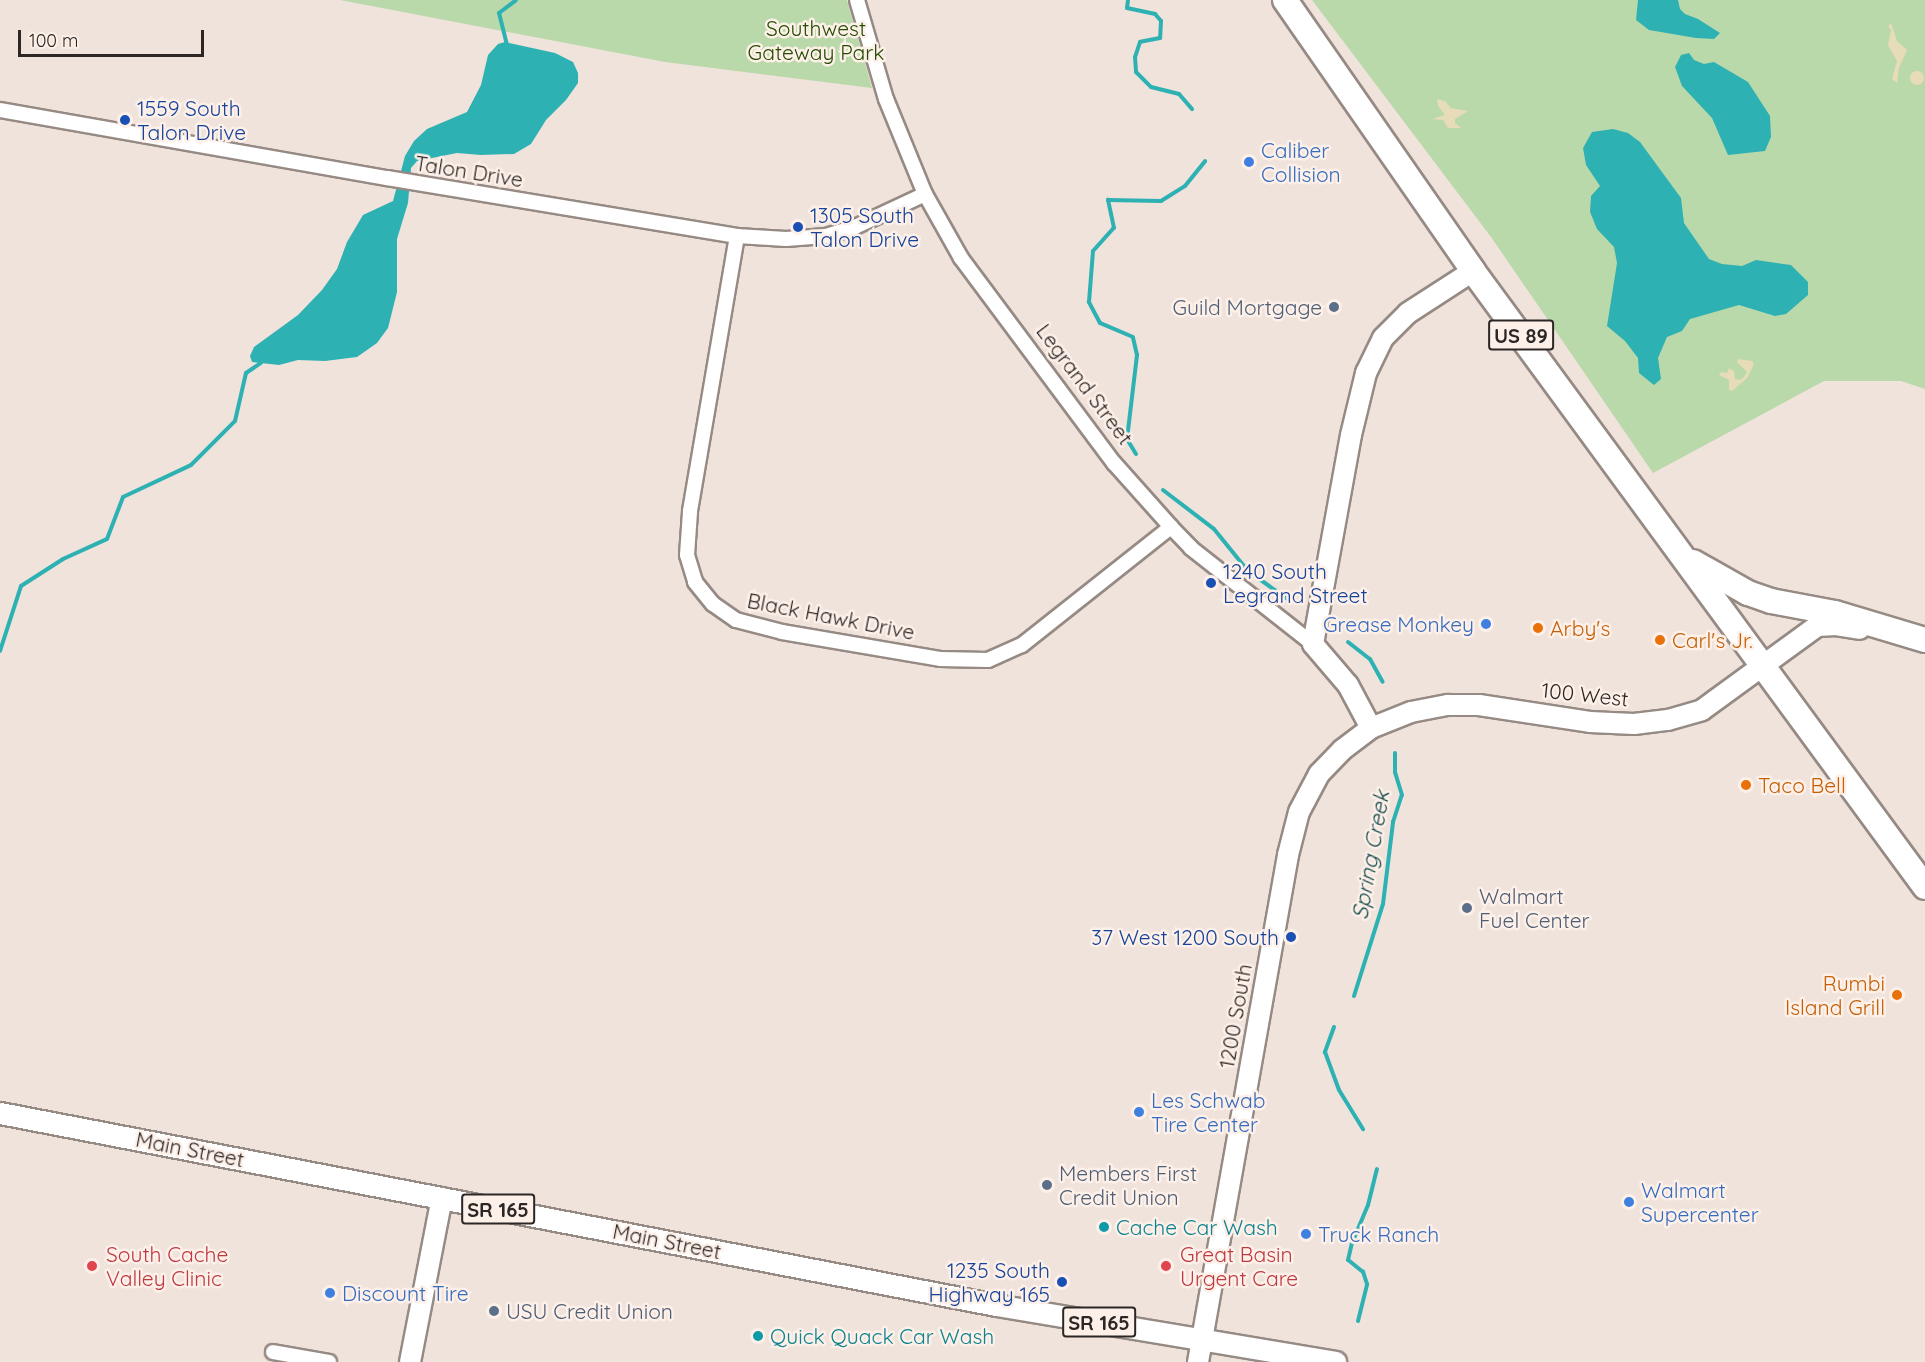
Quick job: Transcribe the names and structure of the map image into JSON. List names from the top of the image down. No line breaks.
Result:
{"streets":{"highway":["US 89"],"main road":["Legrand Street","100 West","1200 South","Main Street","SR 165"],"street":["Talon Drive","Black Hawk Drive"]},"crossings":[["Talon Drive","Legrand Street"],["Talon Drive","Black Hawk Drive"],["US 89","100 West"],["Legrand Street","Black Hawk Drive"],["Legrand Street","100 West"],["100 West","1200 South"],["1200 South","Main Street"]],"water":["Spring Creek"],"parks":["Southwest Gateway Park"],"places":["1559 South Talon Drive","Caliber Collision","1305 South Talon Drive","Guild Mortgage","1240 South Legrand Street","Grease Monkey","Arby's","Carl's Jr.","Taco Bell","Walmart Fuel Center","37 West 1200 South","Rumbi Island Grill","Les Schwab Tire Center","Members First Credit Union","Walmart Supercenter","Cache Car Wash","Truck Ranch","South Cache Valley Clinic","Great Basin Urgent Care","1235 South Highway 165","Discount Tire","USU Credit Union","Quick Quack Car Wash"],"scale_bar":"100 m"}
